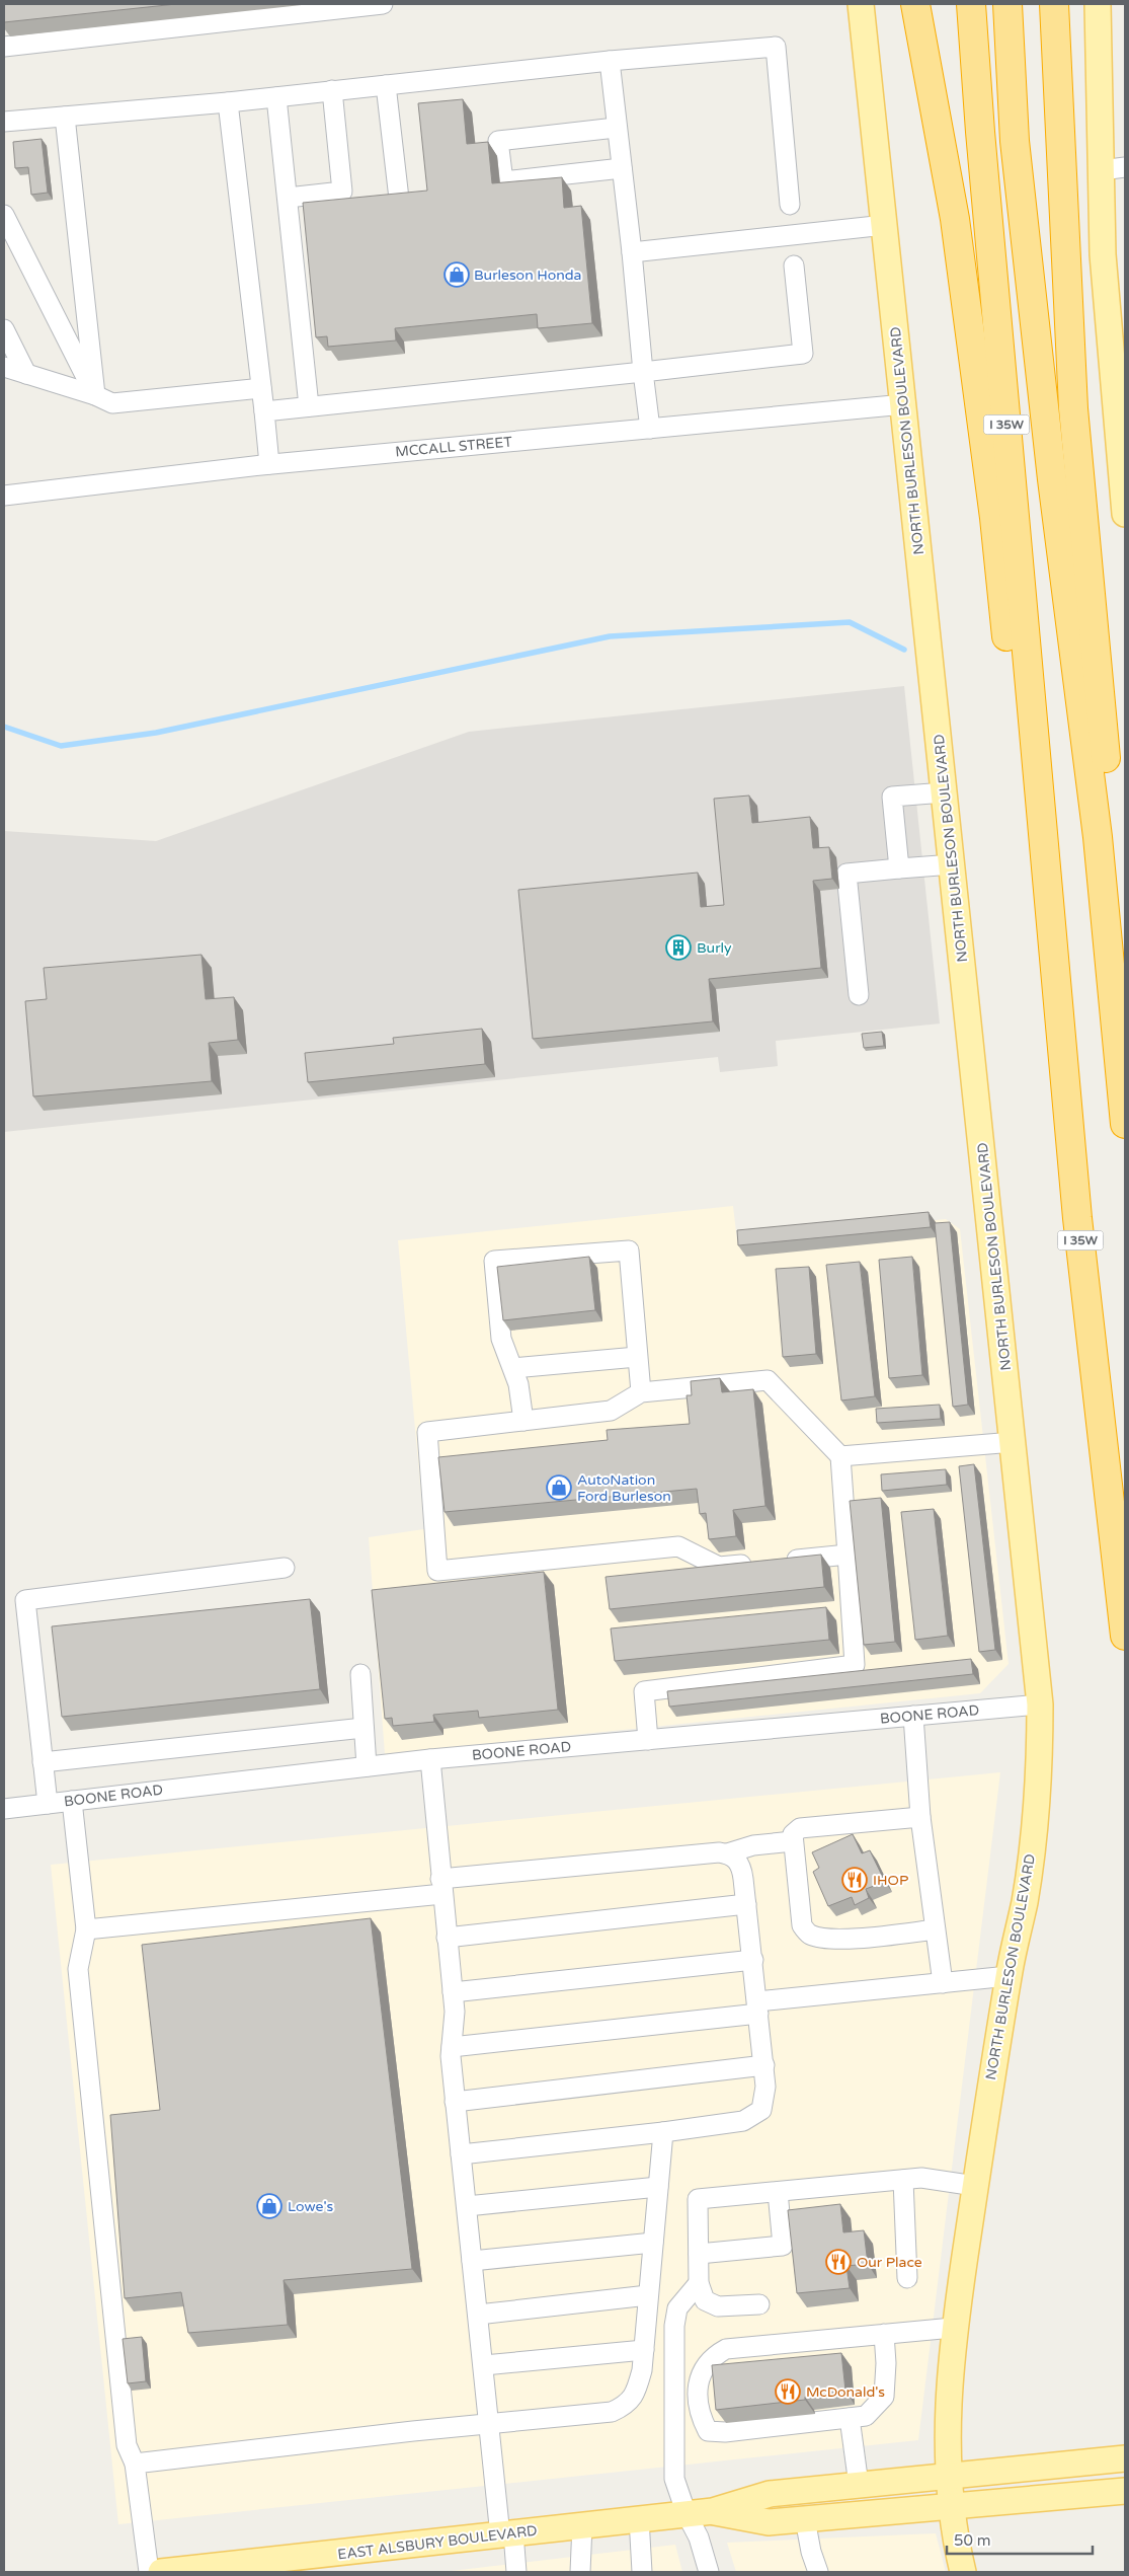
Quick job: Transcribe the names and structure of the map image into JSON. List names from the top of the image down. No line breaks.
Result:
{"streets":{"highway":["I 35W"],"main road":["NORTH BURLESON BOULEVARD","EAST ALSBURY BOULEVARD"],"street":["MCCALL STREET","BOONE ROAD"]},"crossings":[["NORTH BURLESON BOULEVARD","MCCALL STREET"],["NORTH BURLESON BOULEVARD","BOONE ROAD"],["NORTH BURLESON BOULEVARD","EAST ALSBURY BOULEVARD"]],"places":{"shop":["Burleson Honda","AutoNation Ford Burleson","Lowe's"],"building":["Burly"],"restaurant":["IHOP","Our Place","McDonald's"]},"scale_bar":"50 m"}
